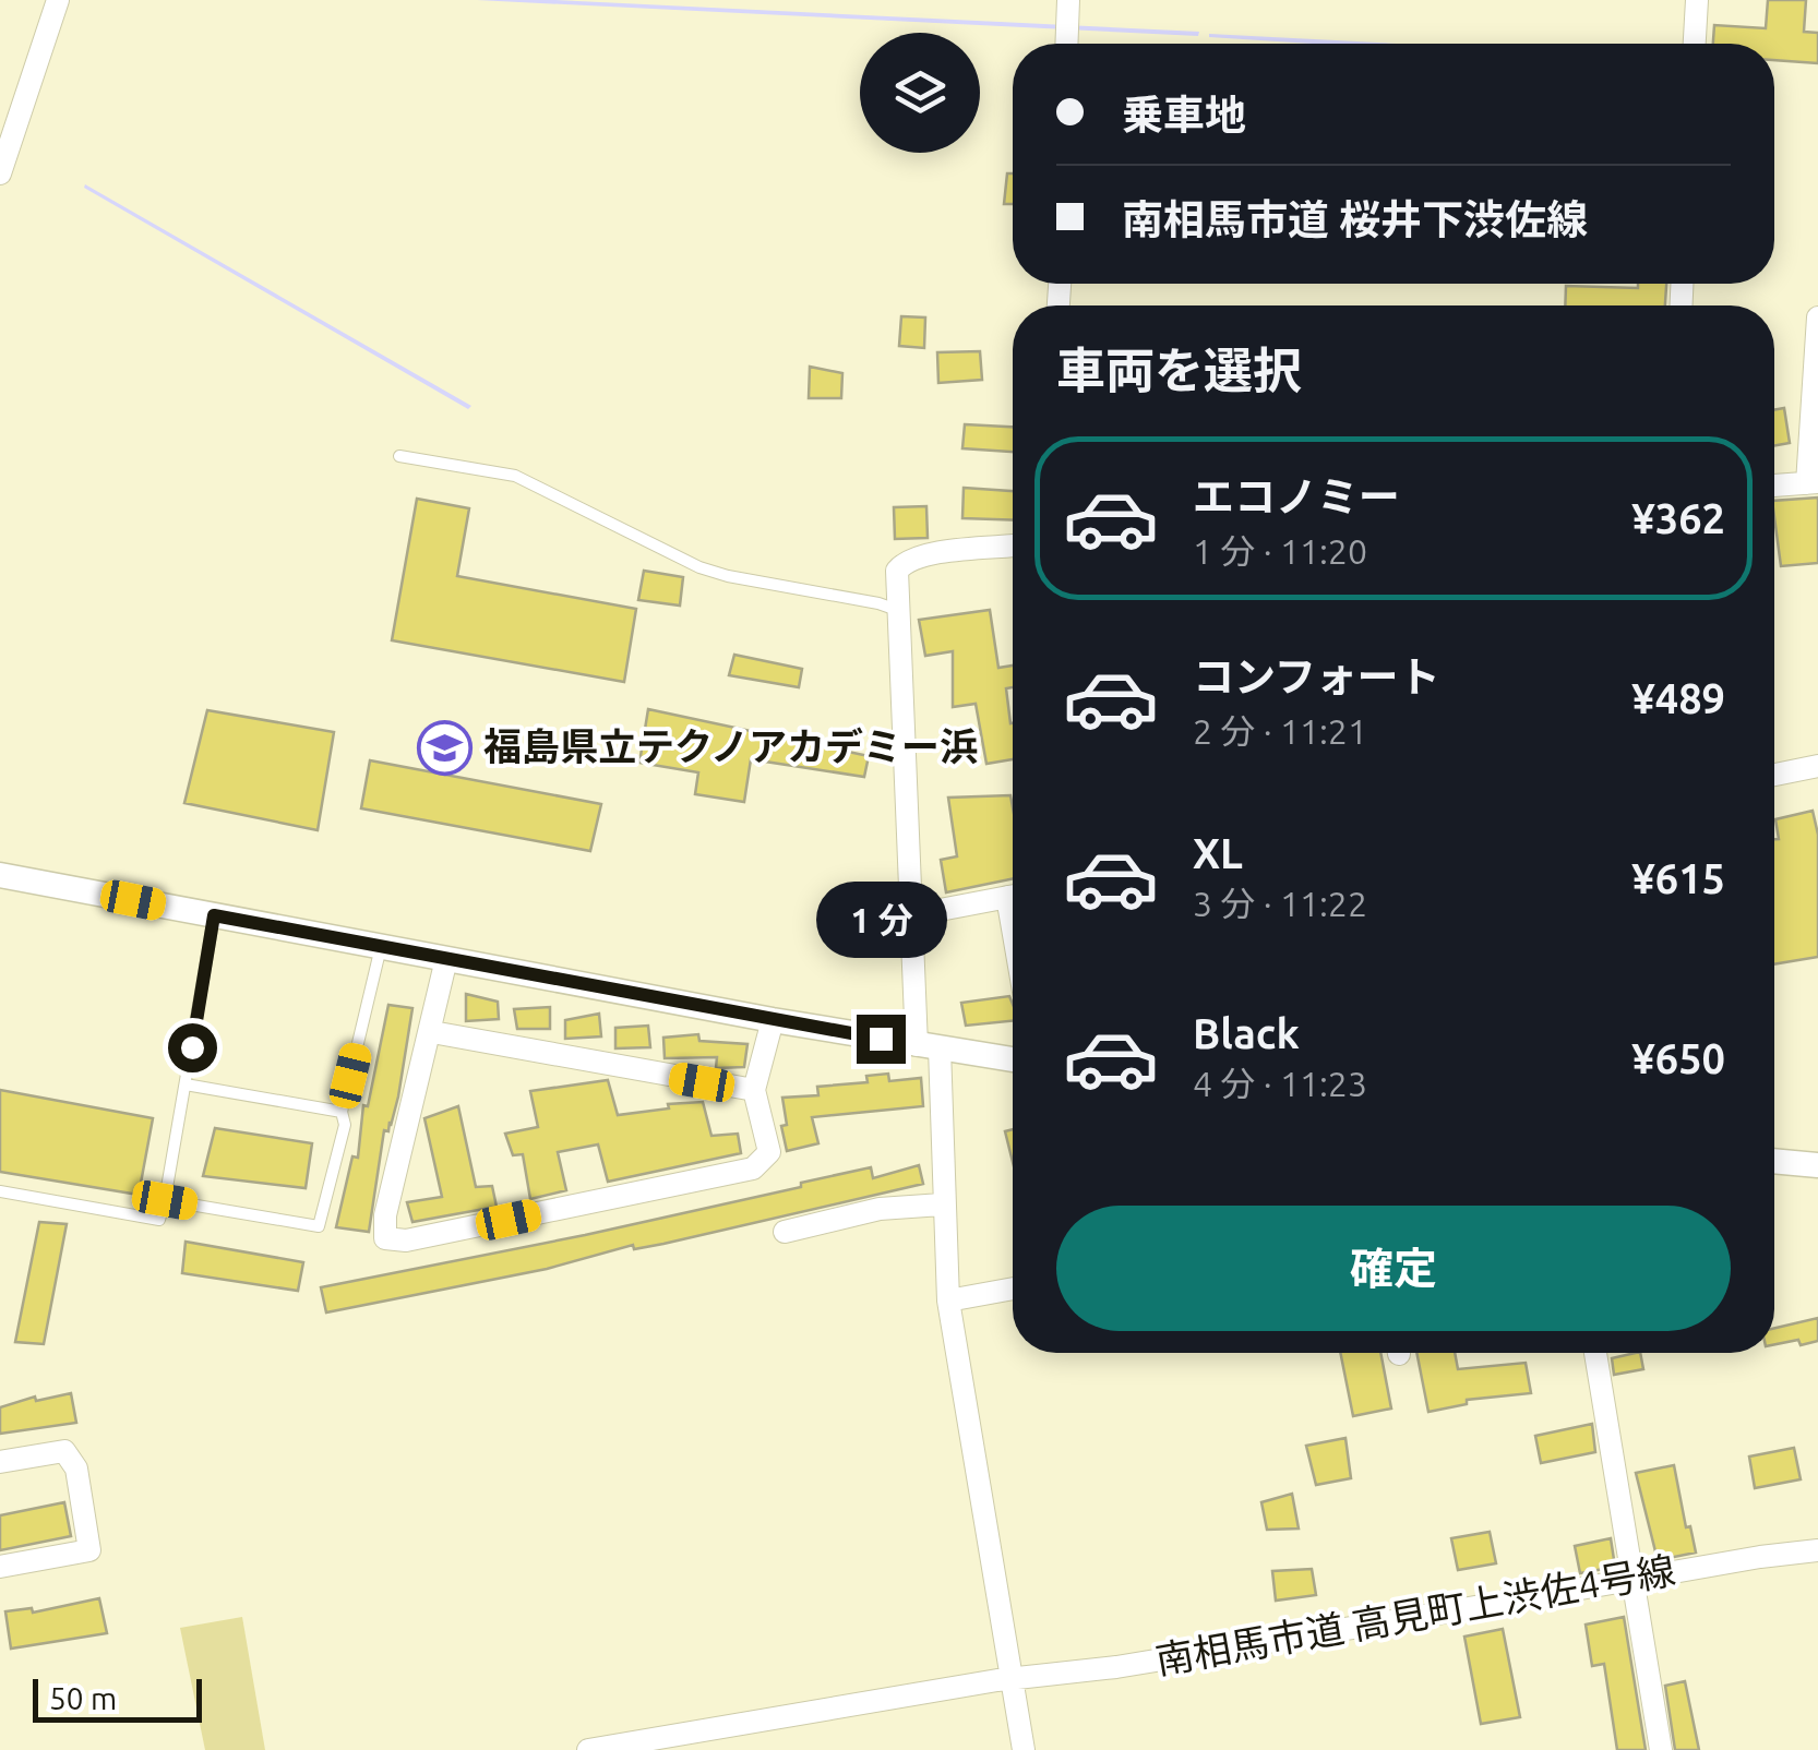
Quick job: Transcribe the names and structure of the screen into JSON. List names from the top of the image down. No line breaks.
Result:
{"streets":{"street":["南相馬市道 高見町上渋佐4号線"]},"places":{"school or university":["福島県立テクノアカデミー浜"]},"scale_bar":"50 m","page":{"banner":["乗車地","南相馬市道 桜井下渋佐線"],"heading":"車両を選択","list":[{"name":"エコノミー","note":"1 分 · 11:20","value":"¥362"},{"name":"コンフォート","note":"2 分 · 11:21","value":"¥489"},{"name":"XL","note":"3 分 · 11:22","value":"¥615"},{"name":"Black","note":"4 分 · 11:23","value":"¥650"}],"bubble":"1 分","buttons":"確定","scale":"50 m"}}
